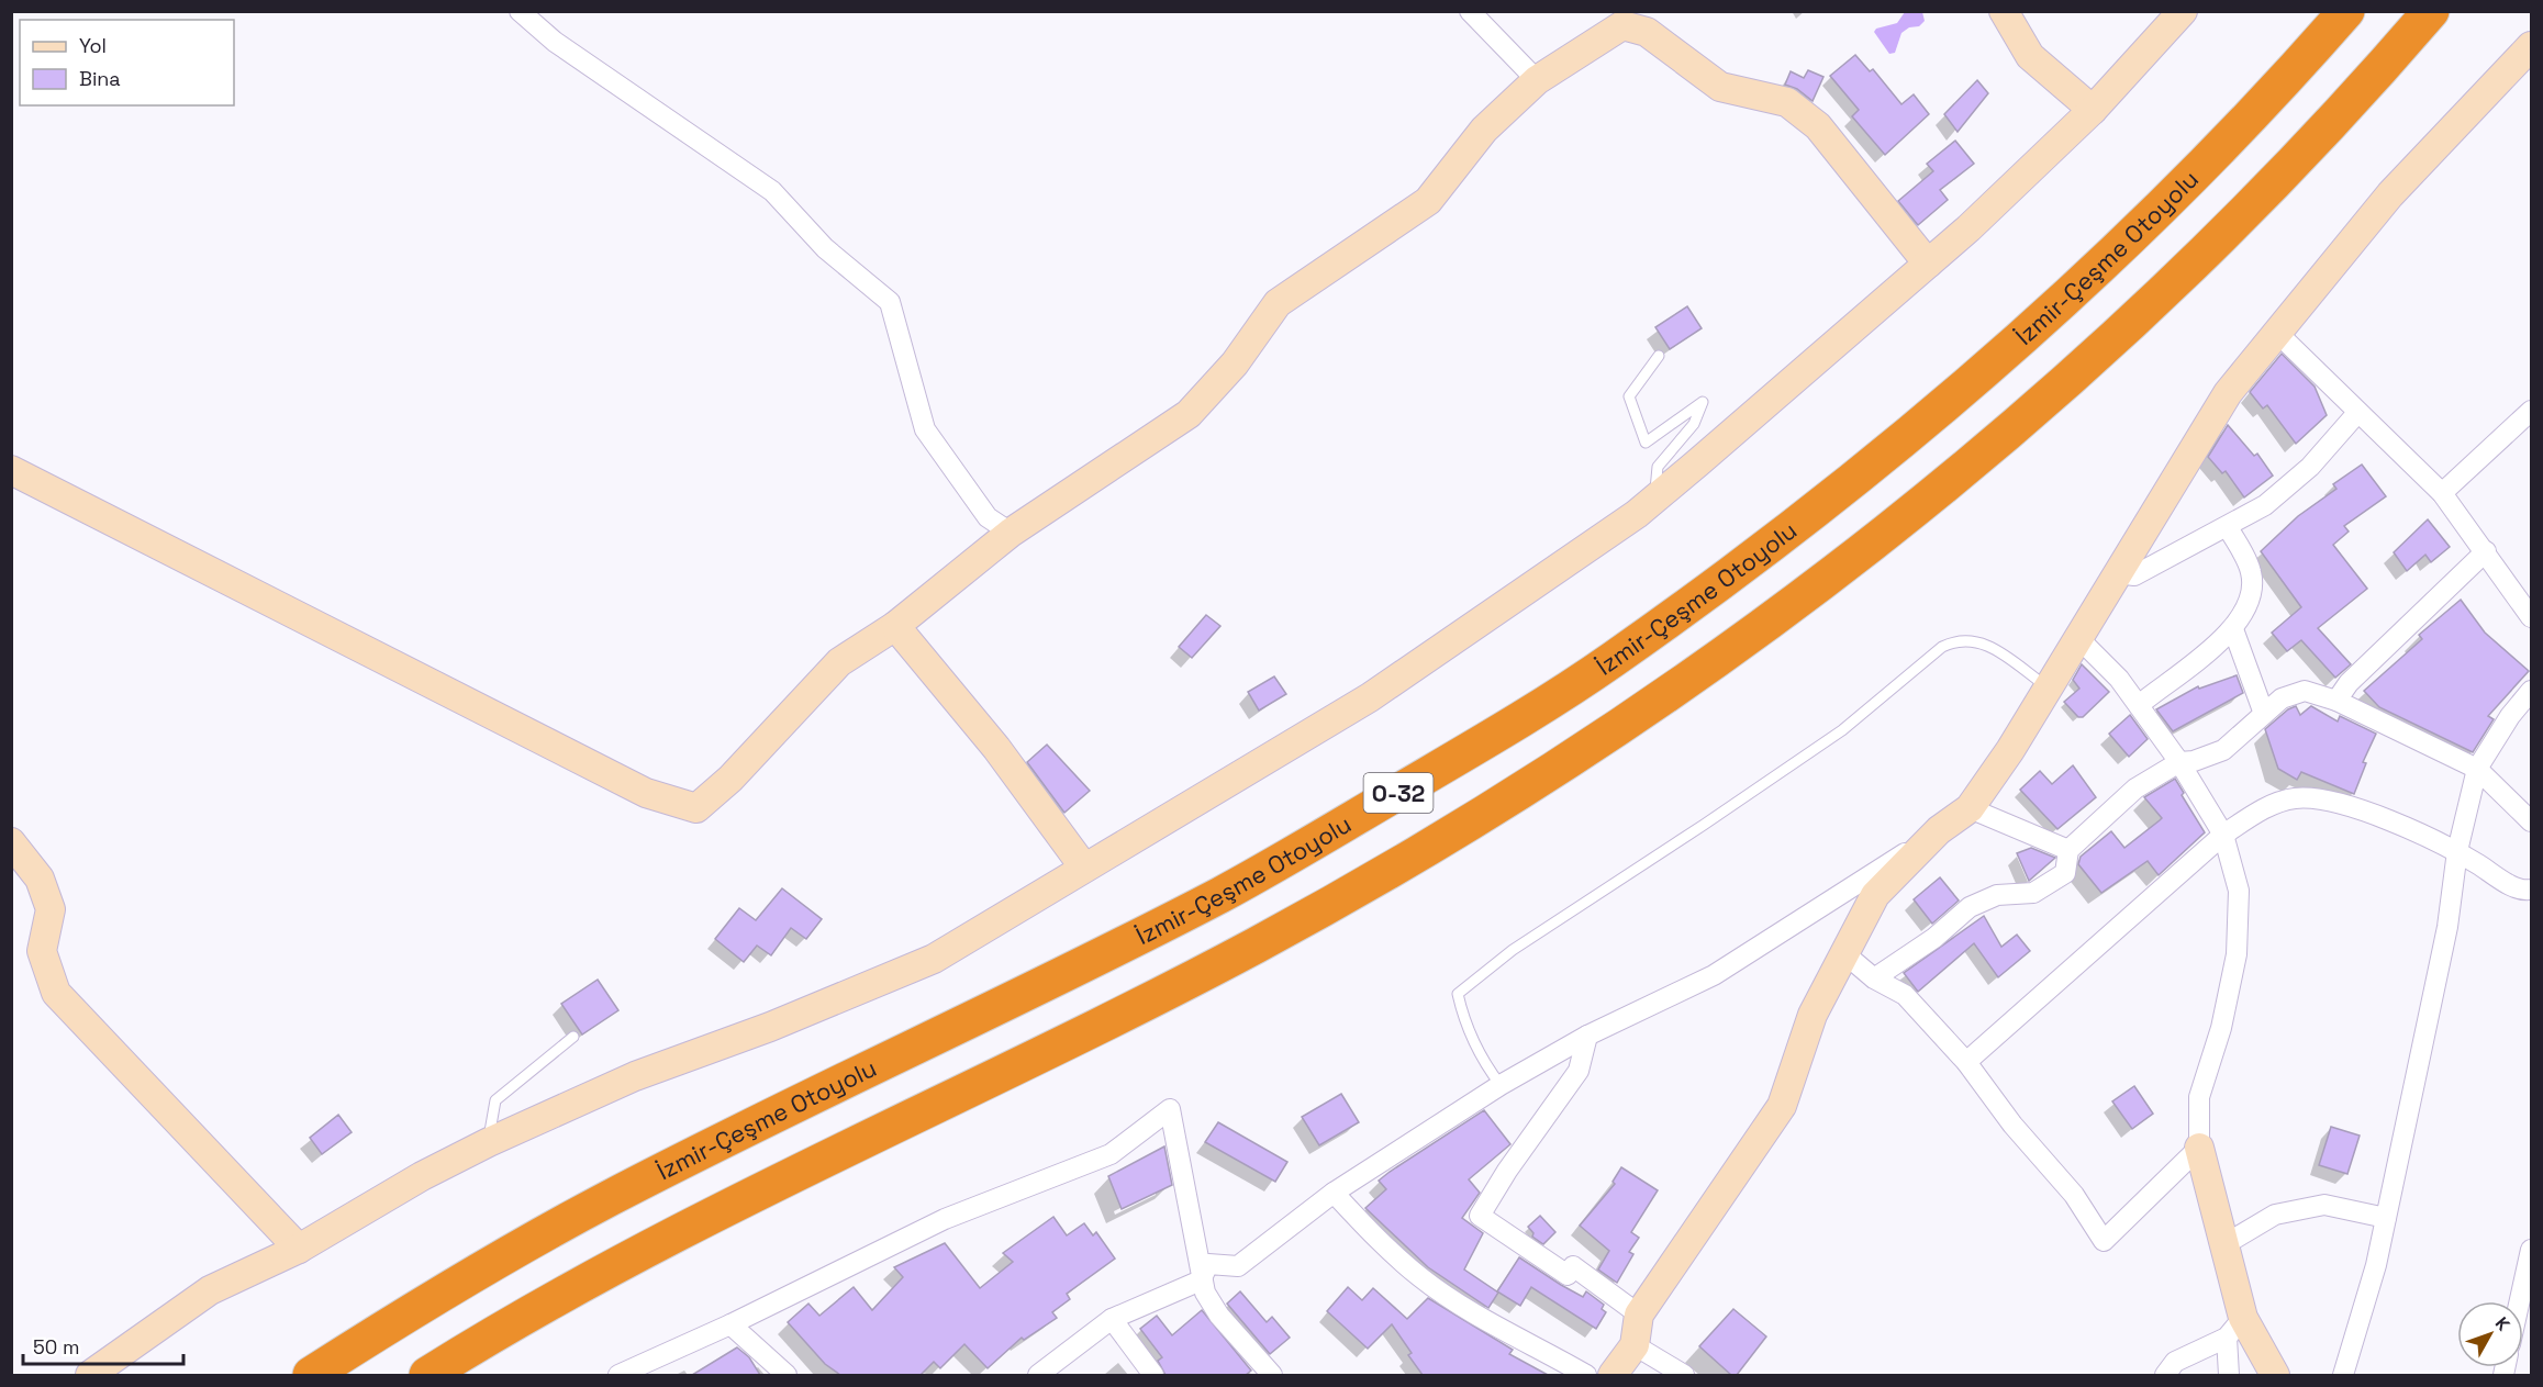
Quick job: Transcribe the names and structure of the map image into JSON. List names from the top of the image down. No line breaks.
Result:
{"streets":{"highway":["İzmir-Çeşme Otoyolu","O-32"]},"legend":["Yol","Bina"],"scale_bar":"50 m","north":"top right"}
